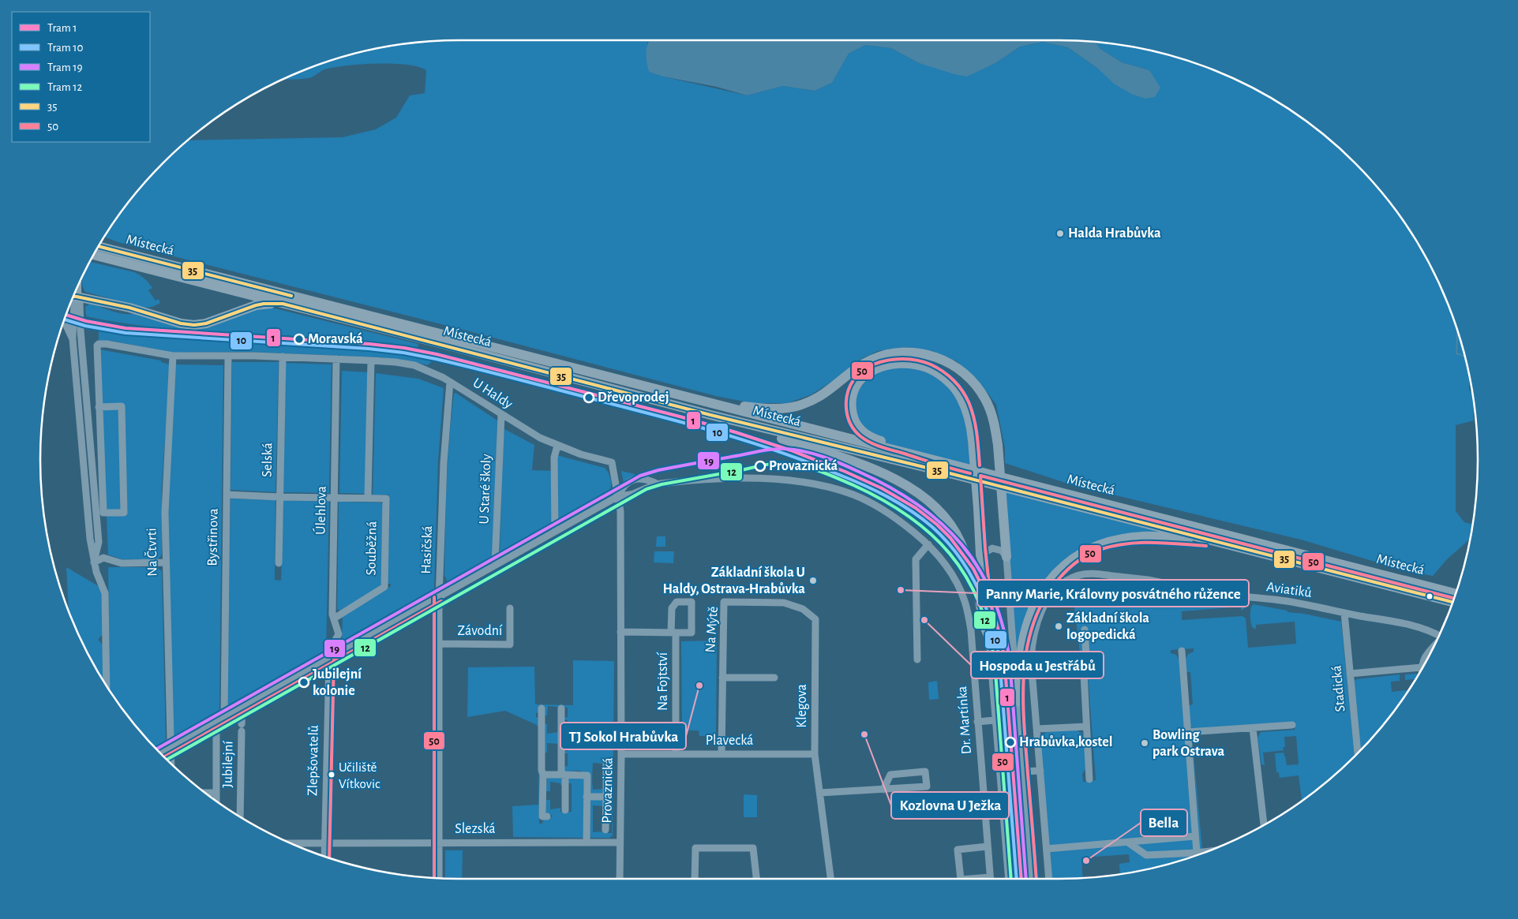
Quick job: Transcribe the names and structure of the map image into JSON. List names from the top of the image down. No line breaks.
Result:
{"streets":{"highway":["Místecká"],"street":["U Haldy","Selská","U Staré školy","Úlehlova","Bystřinova","Souběžná","Hasičská","Na Čtvrti","Aviatiků","Na Mýtě","Závodní","Na Fojtství","Stadická","Klegova","Dr. Martínka","Plavecká","Zlepšovatelů","Jubilejní","Provaznická","Slezská"]},"crossings":[["U Haldy","Selská"],["U Haldy","U Staré školy"],["U Haldy","Úlehlova"],["U Haldy","Bystřinova"],["U Haldy","Hasičská"],["U Haldy","Na Čtvrti"],["U Haldy","Provaznická"],["Úlehlova","Souběžná"],["Úlehlova","Zlepšovatelů"],["Hasičská","Závodní"],["Hasičská","Slezská"],["Aviatiků","Stadická"],["Na Mýtě","Klegova"],["Na Mýtě","Plavecká"],["Na Fojtství","Plavecká"],["Klegova","Plavecká"],["Plavecká","Provaznická"],["Zlepšovatelů","Slezská"],["Provaznická","Slezská"]],"places":["Halda Hrabůvka","Moravská","Dřevoprodej","Provaznická","Základní škola U Haldy, Ostrava-Hrabůvka","Panny Marie, Královny posvátného růžence","Hospoda u Jestřábů","Základní škola logopedická","Jubilejní kolonie","TJ Sokol Hrabůvka","Kozlovna U Ježka","Hrabůvka,kostel","Bowling park Ostrava","Učiliště Vítkovic","Bella"],"lines":["transit line 35","tram line 1","tram line 10","transit line 50","tram line 19","tram line 12"],"legend":["Tram 1","Tram 10","Tram 19","Tram 12","35","50"]}
